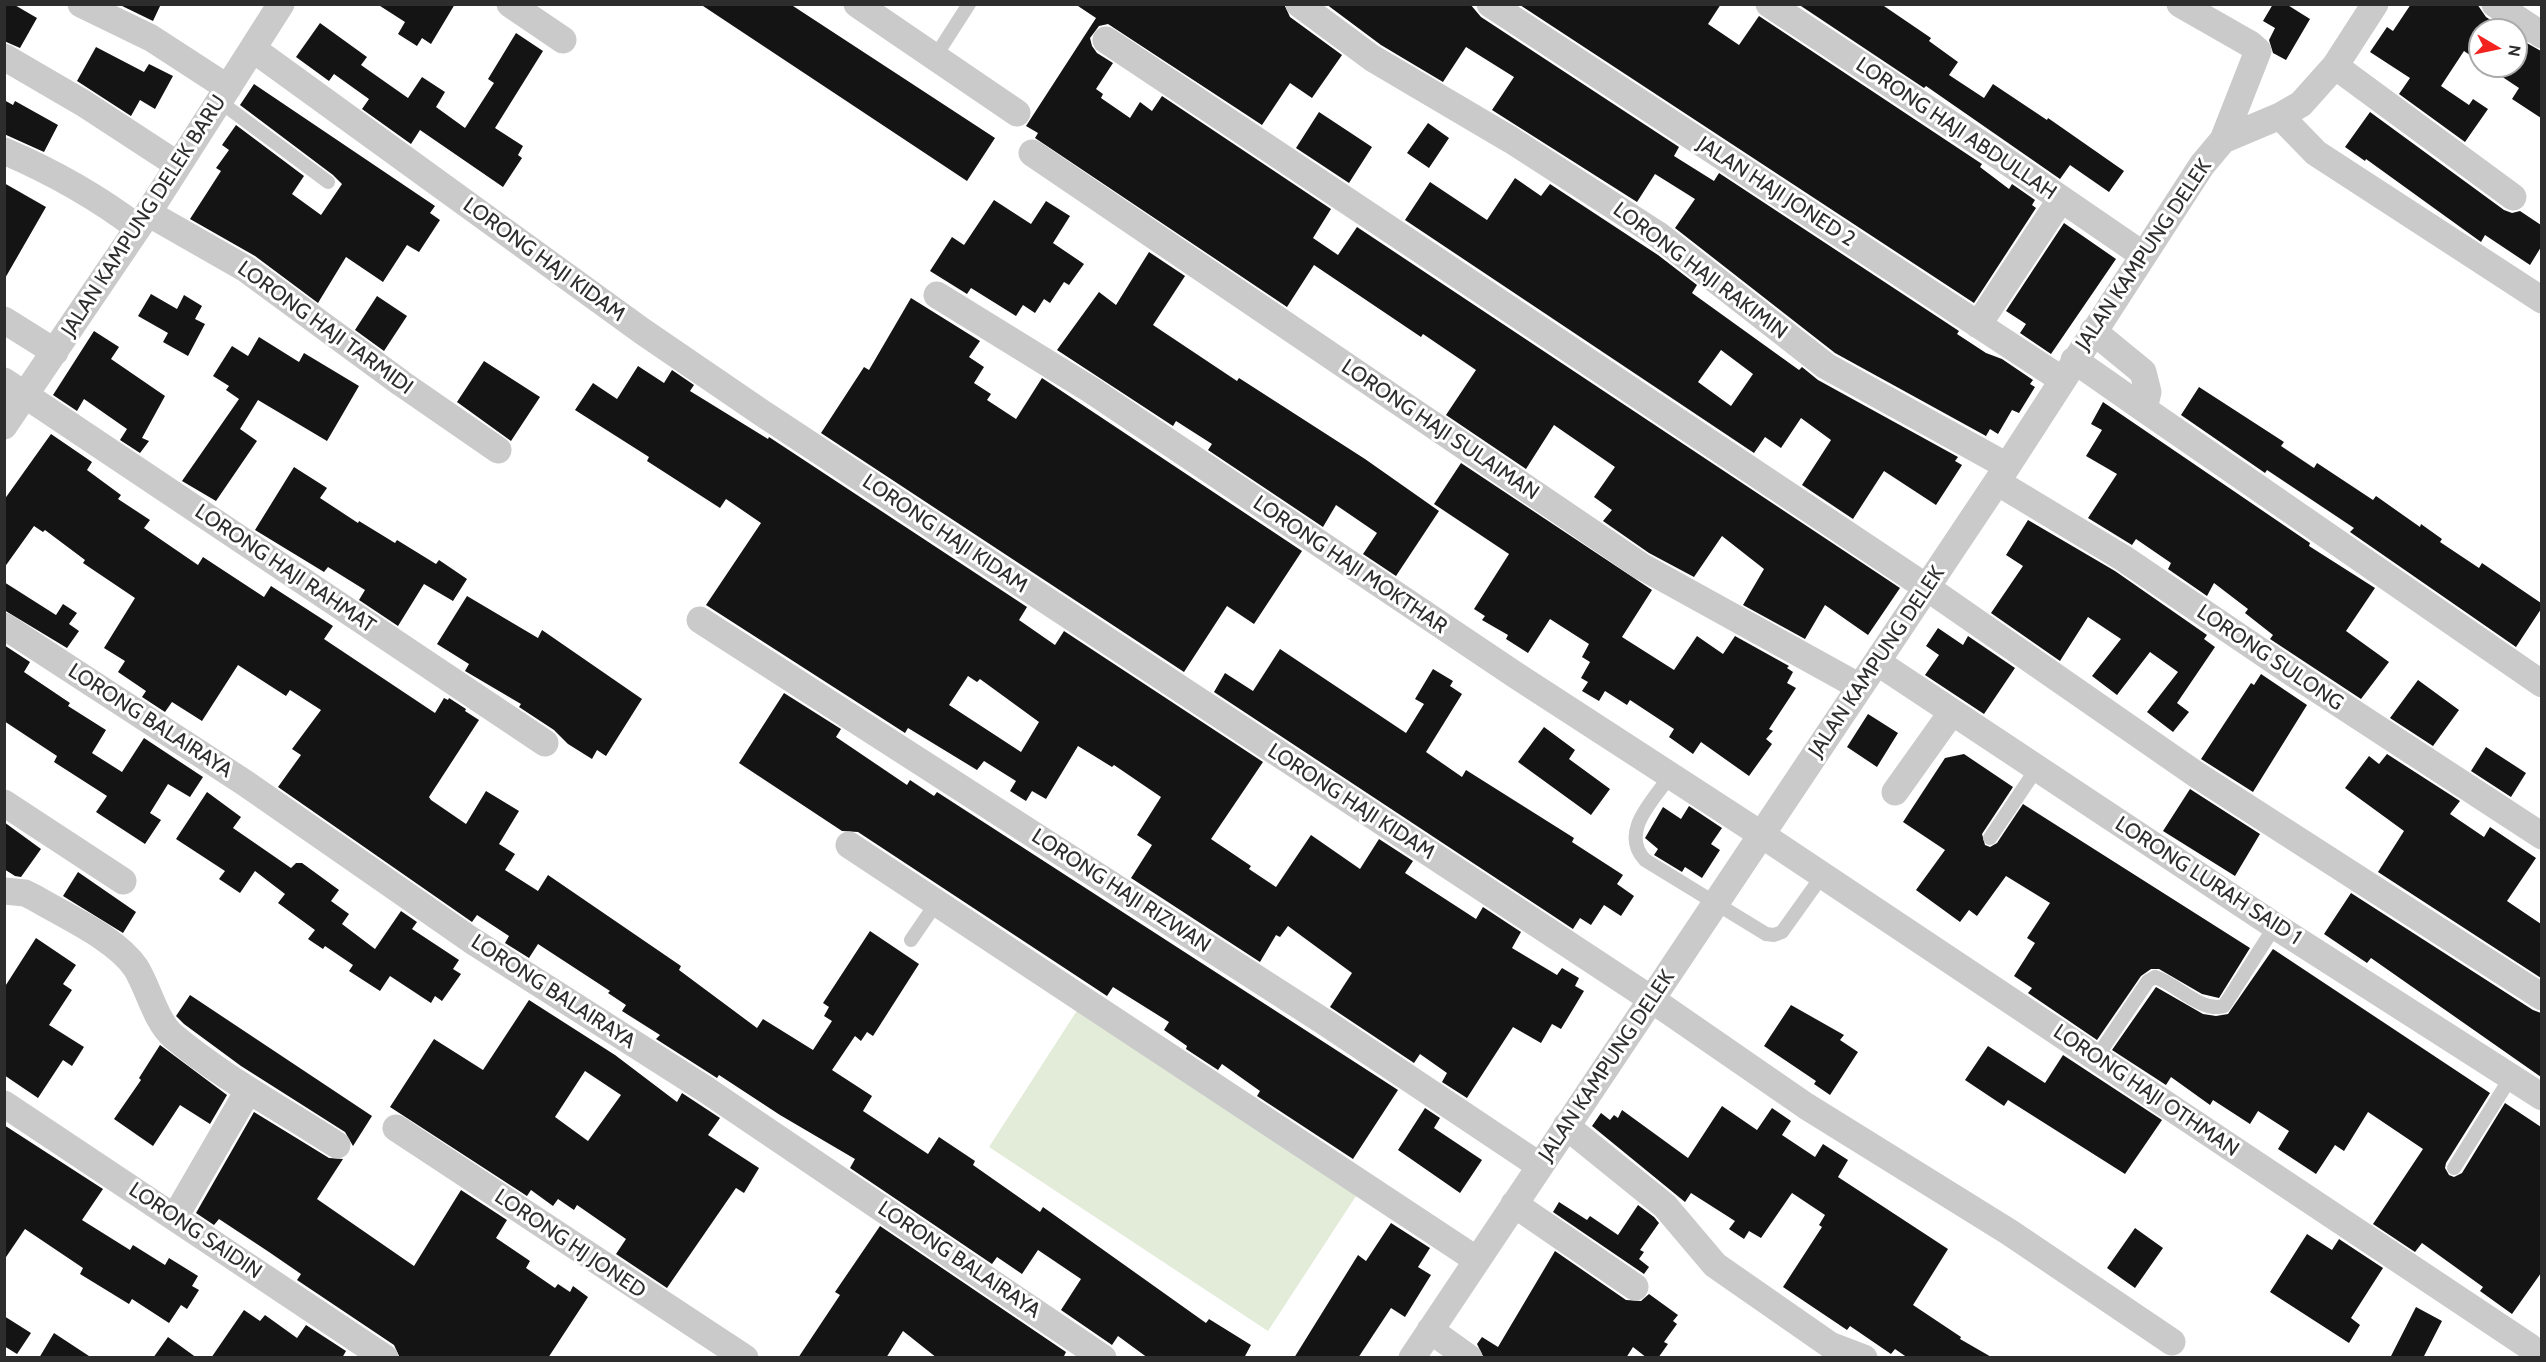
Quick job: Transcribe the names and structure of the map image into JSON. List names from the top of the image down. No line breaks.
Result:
{"streets":{"street":["LORONG HAJI ABDULLAH","JALAN HAJI JONED 2","JALAN KAMPUNG DELEK BARU","JALAN KAMPUNG DELEK","LORONG HAJI KIDAM","LORONG HAJI RAKIMIN","LORONG HAJI TARMIDI","LORONG HAJI SULAIMAN","LORONG HAJI MOKTHAR","LORONG HAJI RAHMAT","LORONG SULONG","LORONG BALAIRAYA","LORONG LURAH SAID 1","LORONG HAJI RIZWAN","LORONG HAJI OTHMAN","LORONG SAIDIN","LORONG HJ JONED"]},"crossings":[["LORONG HAJI ABDULLAH","JALAN KAMPUNG DELEK"],["JALAN HAJI JONED 2","JALAN KAMPUNG DELEK"],["JALAN KAMPUNG DELEK BARU","LORONG HAJI KIDAM"],["JALAN KAMPUNG DELEK BARU","LORONG HAJI TARMIDI"],["JALAN KAMPUNG DELEK BARU","LORONG HAJI RAHMAT"],["JALAN KAMPUNG DELEK","LORONG HAJI KIDAM"],["JALAN KAMPUNG DELEK","LORONG HAJI RAKIMIN"],["JALAN KAMPUNG DELEK","LORONG HAJI SULAIMAN"],["JALAN KAMPUNG DELEK","LORONG HAJI MOKTHAR"],["JALAN KAMPUNG DELEK","LORONG SULONG"],["JALAN KAMPUNG DELEK","LORONG LURAH SAID 1"],["JALAN KAMPUNG DELEK","LORONG HAJI RIZWAN"],["JALAN KAMPUNG DELEK","LORONG HAJI OTHMAN"],["LORONG HAJI RAKIMIN","LORONG SULONG"],["LORONG HAJI MOKTHAR","LORONG HAJI OTHMAN"]],"north":"right"}
